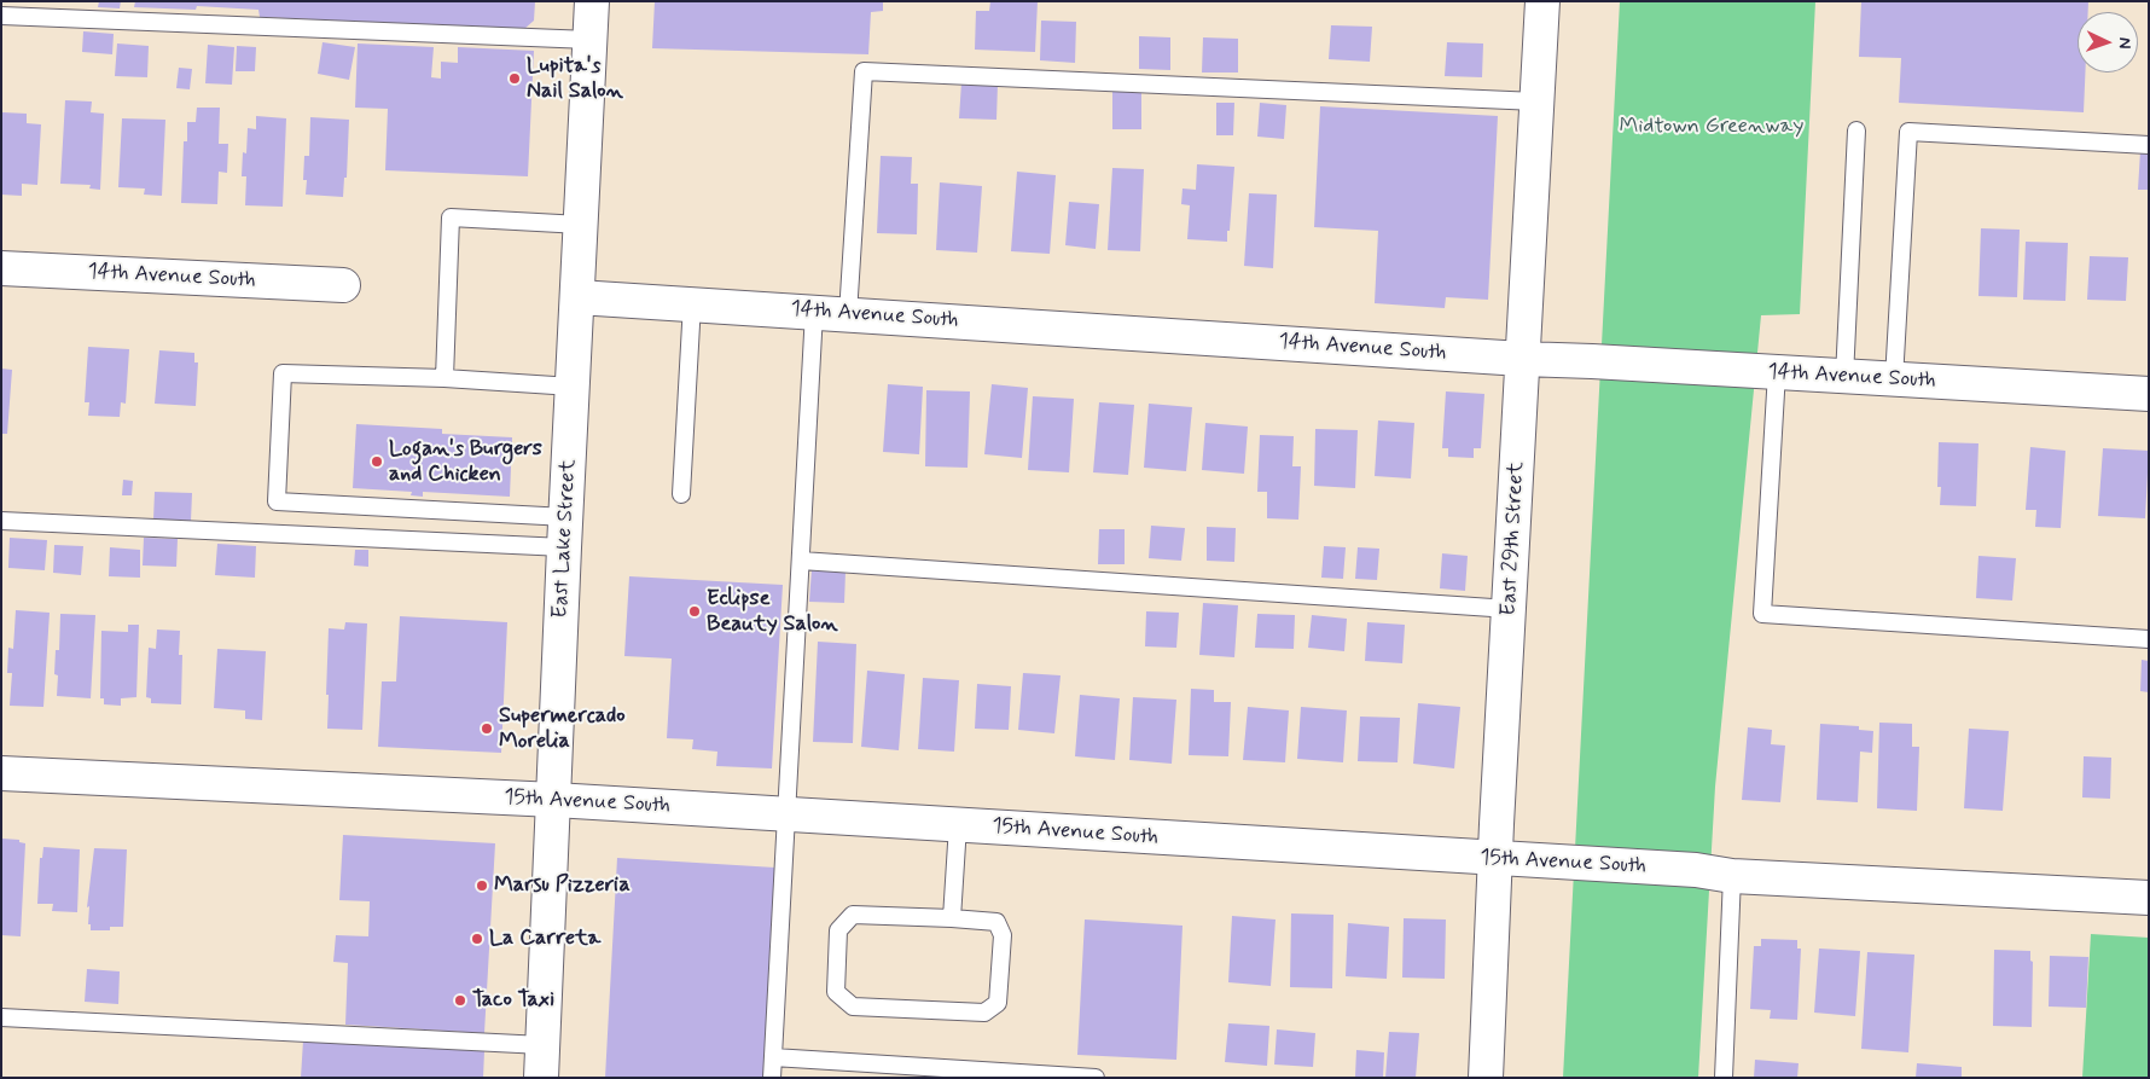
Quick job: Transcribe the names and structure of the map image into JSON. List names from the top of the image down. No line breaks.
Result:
{"streets":{"street":["14th Avenue South","East Lake Street","East 29th Street","15th Avenue South"]},"crossings":[["14th Avenue South","East Lake Street"],["14th Avenue South","East 29th Street"],["East Lake Street","15th Avenue South"],["East 29th Street","15th Avenue South"]],"parks":["Midtown Greenway"],"places":["Lupita's Nail Salon","Logan's Burgers and Chicken","Eclipse Beauty Salon","Supermercado Morelia","Marsu Pizzeria","La Carreta","Taco Taxi"],"north":"right"}
